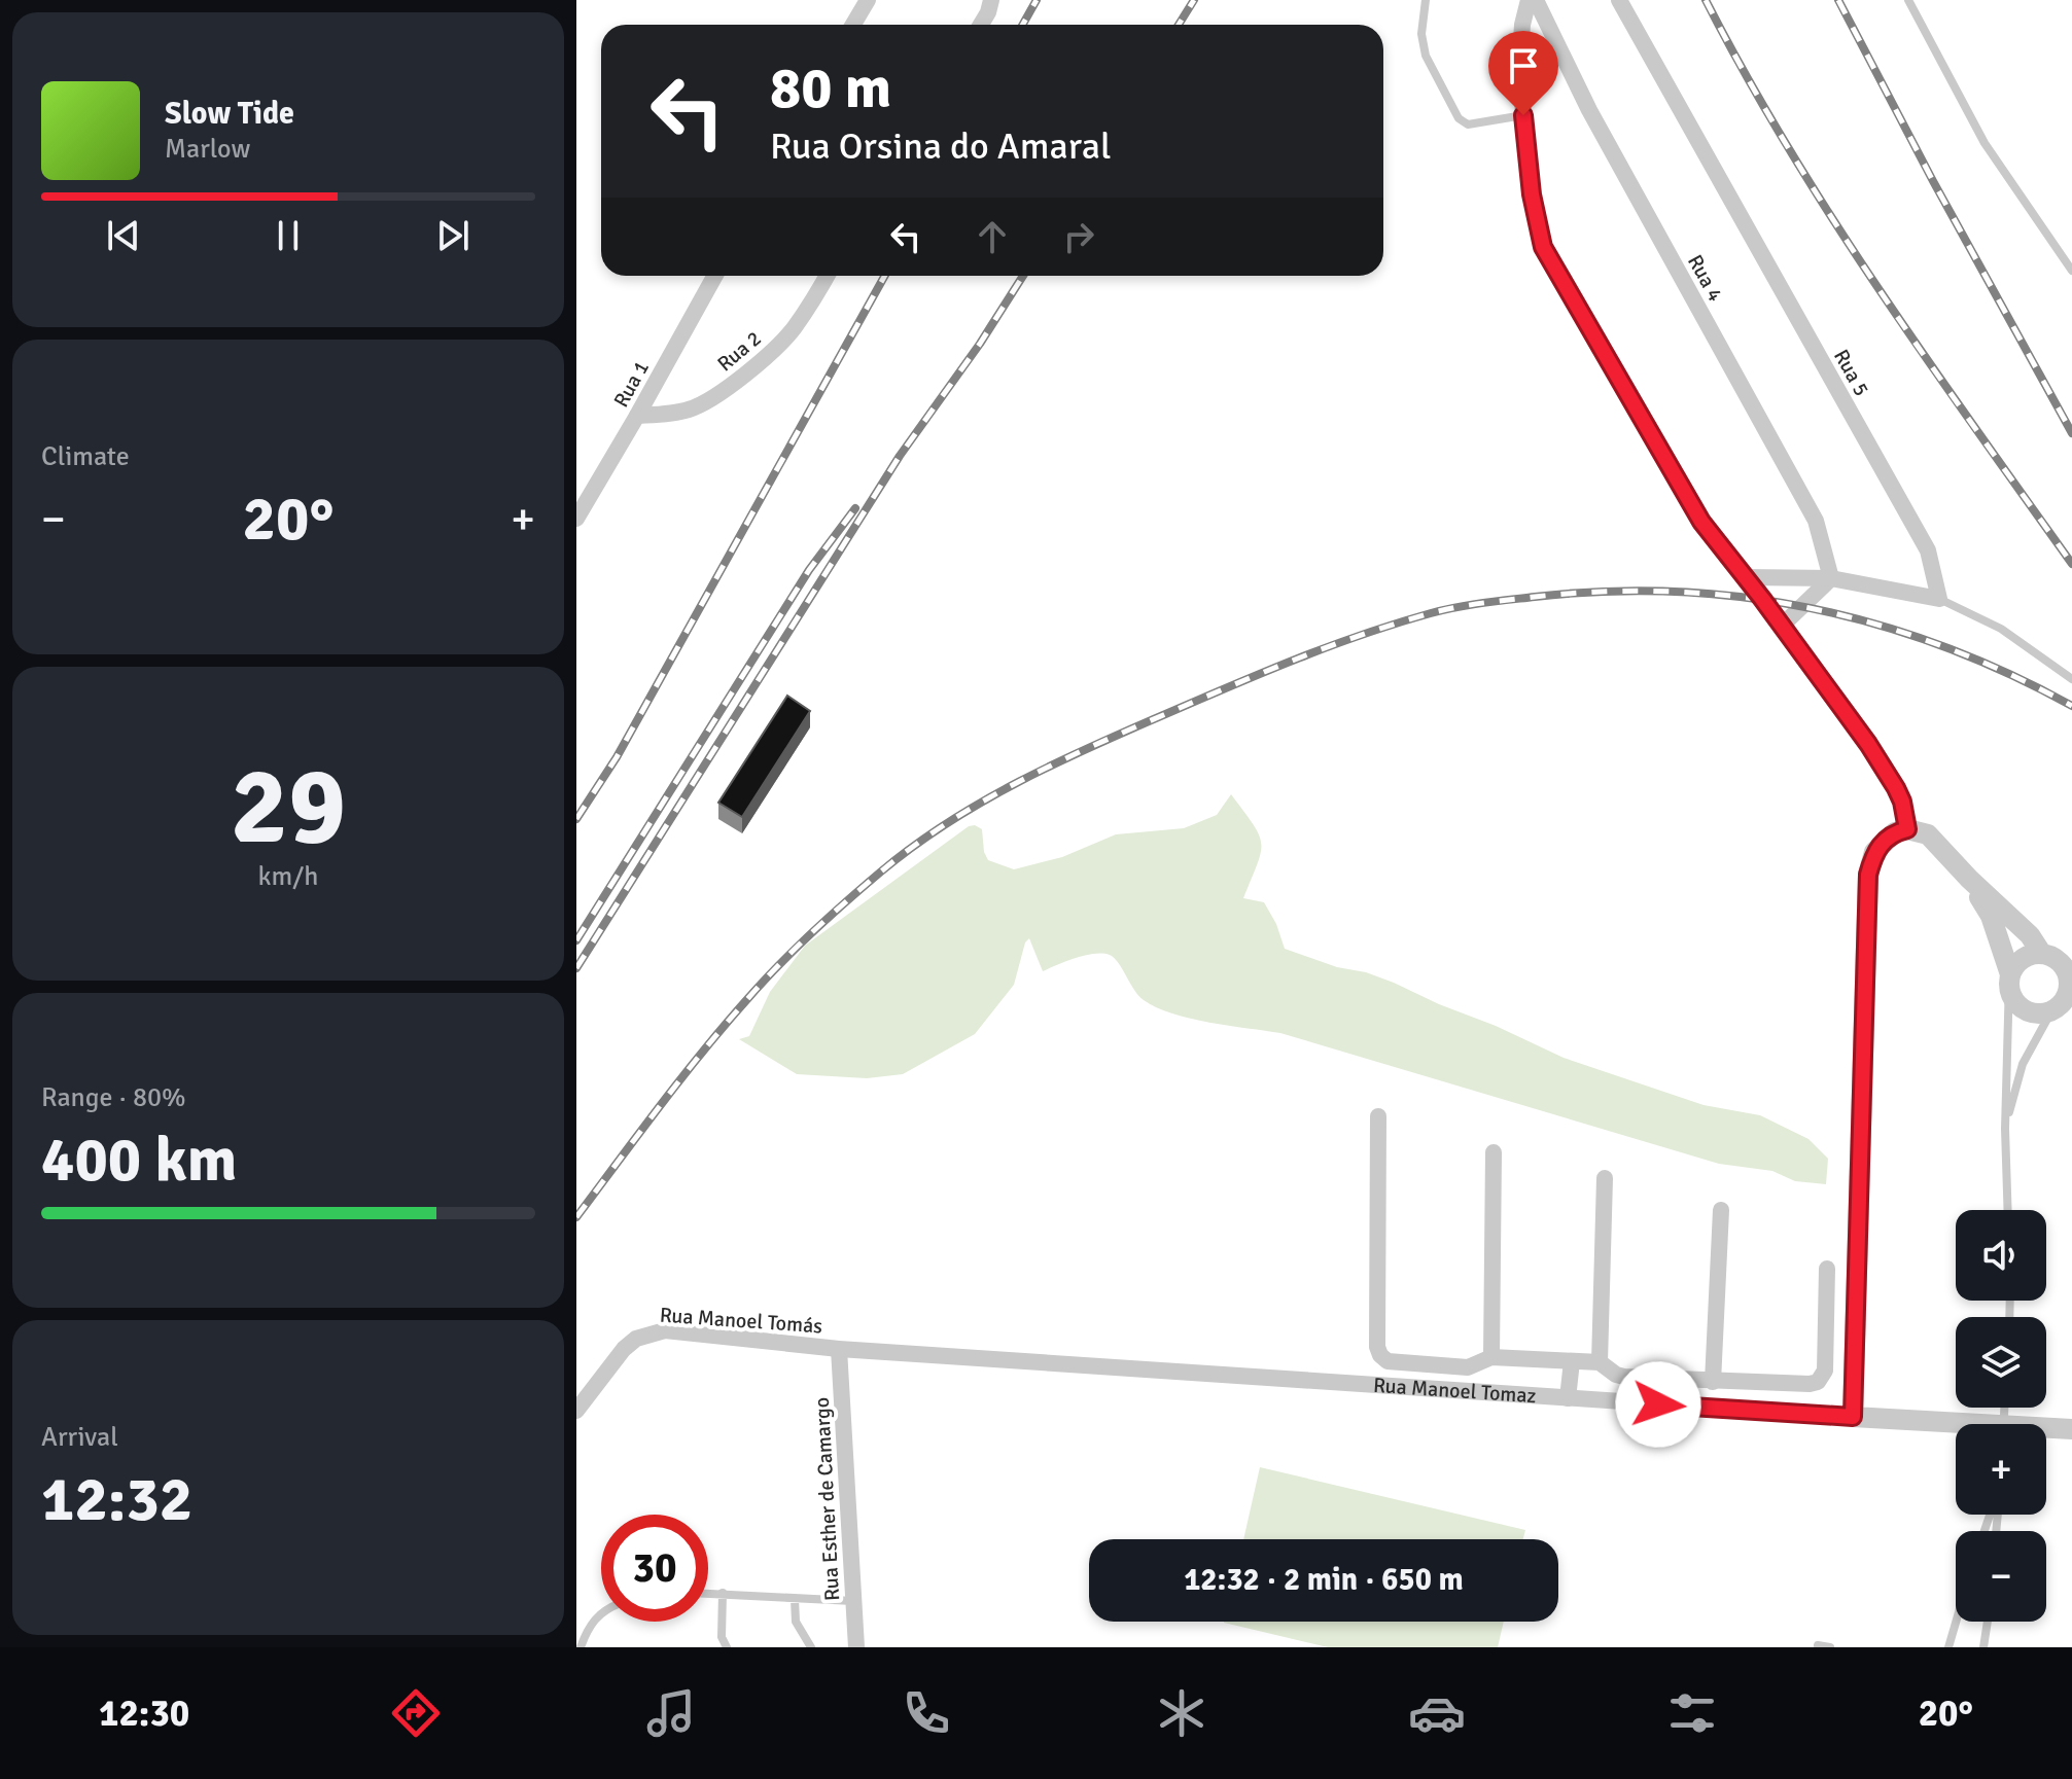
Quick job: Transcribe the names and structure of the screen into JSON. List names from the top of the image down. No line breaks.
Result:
{"streets":{"street":["Rua 4","Rua 2","Rua 5","Rua 1","Rua Manoel Tomás","Rua Manoel Tomaz","Rua Esther de Camargo"]},"crossings":[["Rua 2","Rua 1"],["Rua Manoel Tomás","Rua Manoel Tomaz"],["Rua Manoel Tomás","Rua Esther de Camargo"],["Rua Manoel Tomaz","Rua Esther de Camargo"]],"page":{"turn":["80 m","Rua Orsina do Amaral"],"song":["Slow Tide","Marlow"],"tile":["Climate",["29","km/h"],["Range · 80%","400 km"],["Arrival","12:32"]],"heat":["−","20°","+"],"map_buttons":["+","−"],"limit":"30","trip":"12:32 · 2 min · 650 m","tabs":["12:30","20°"]}}
